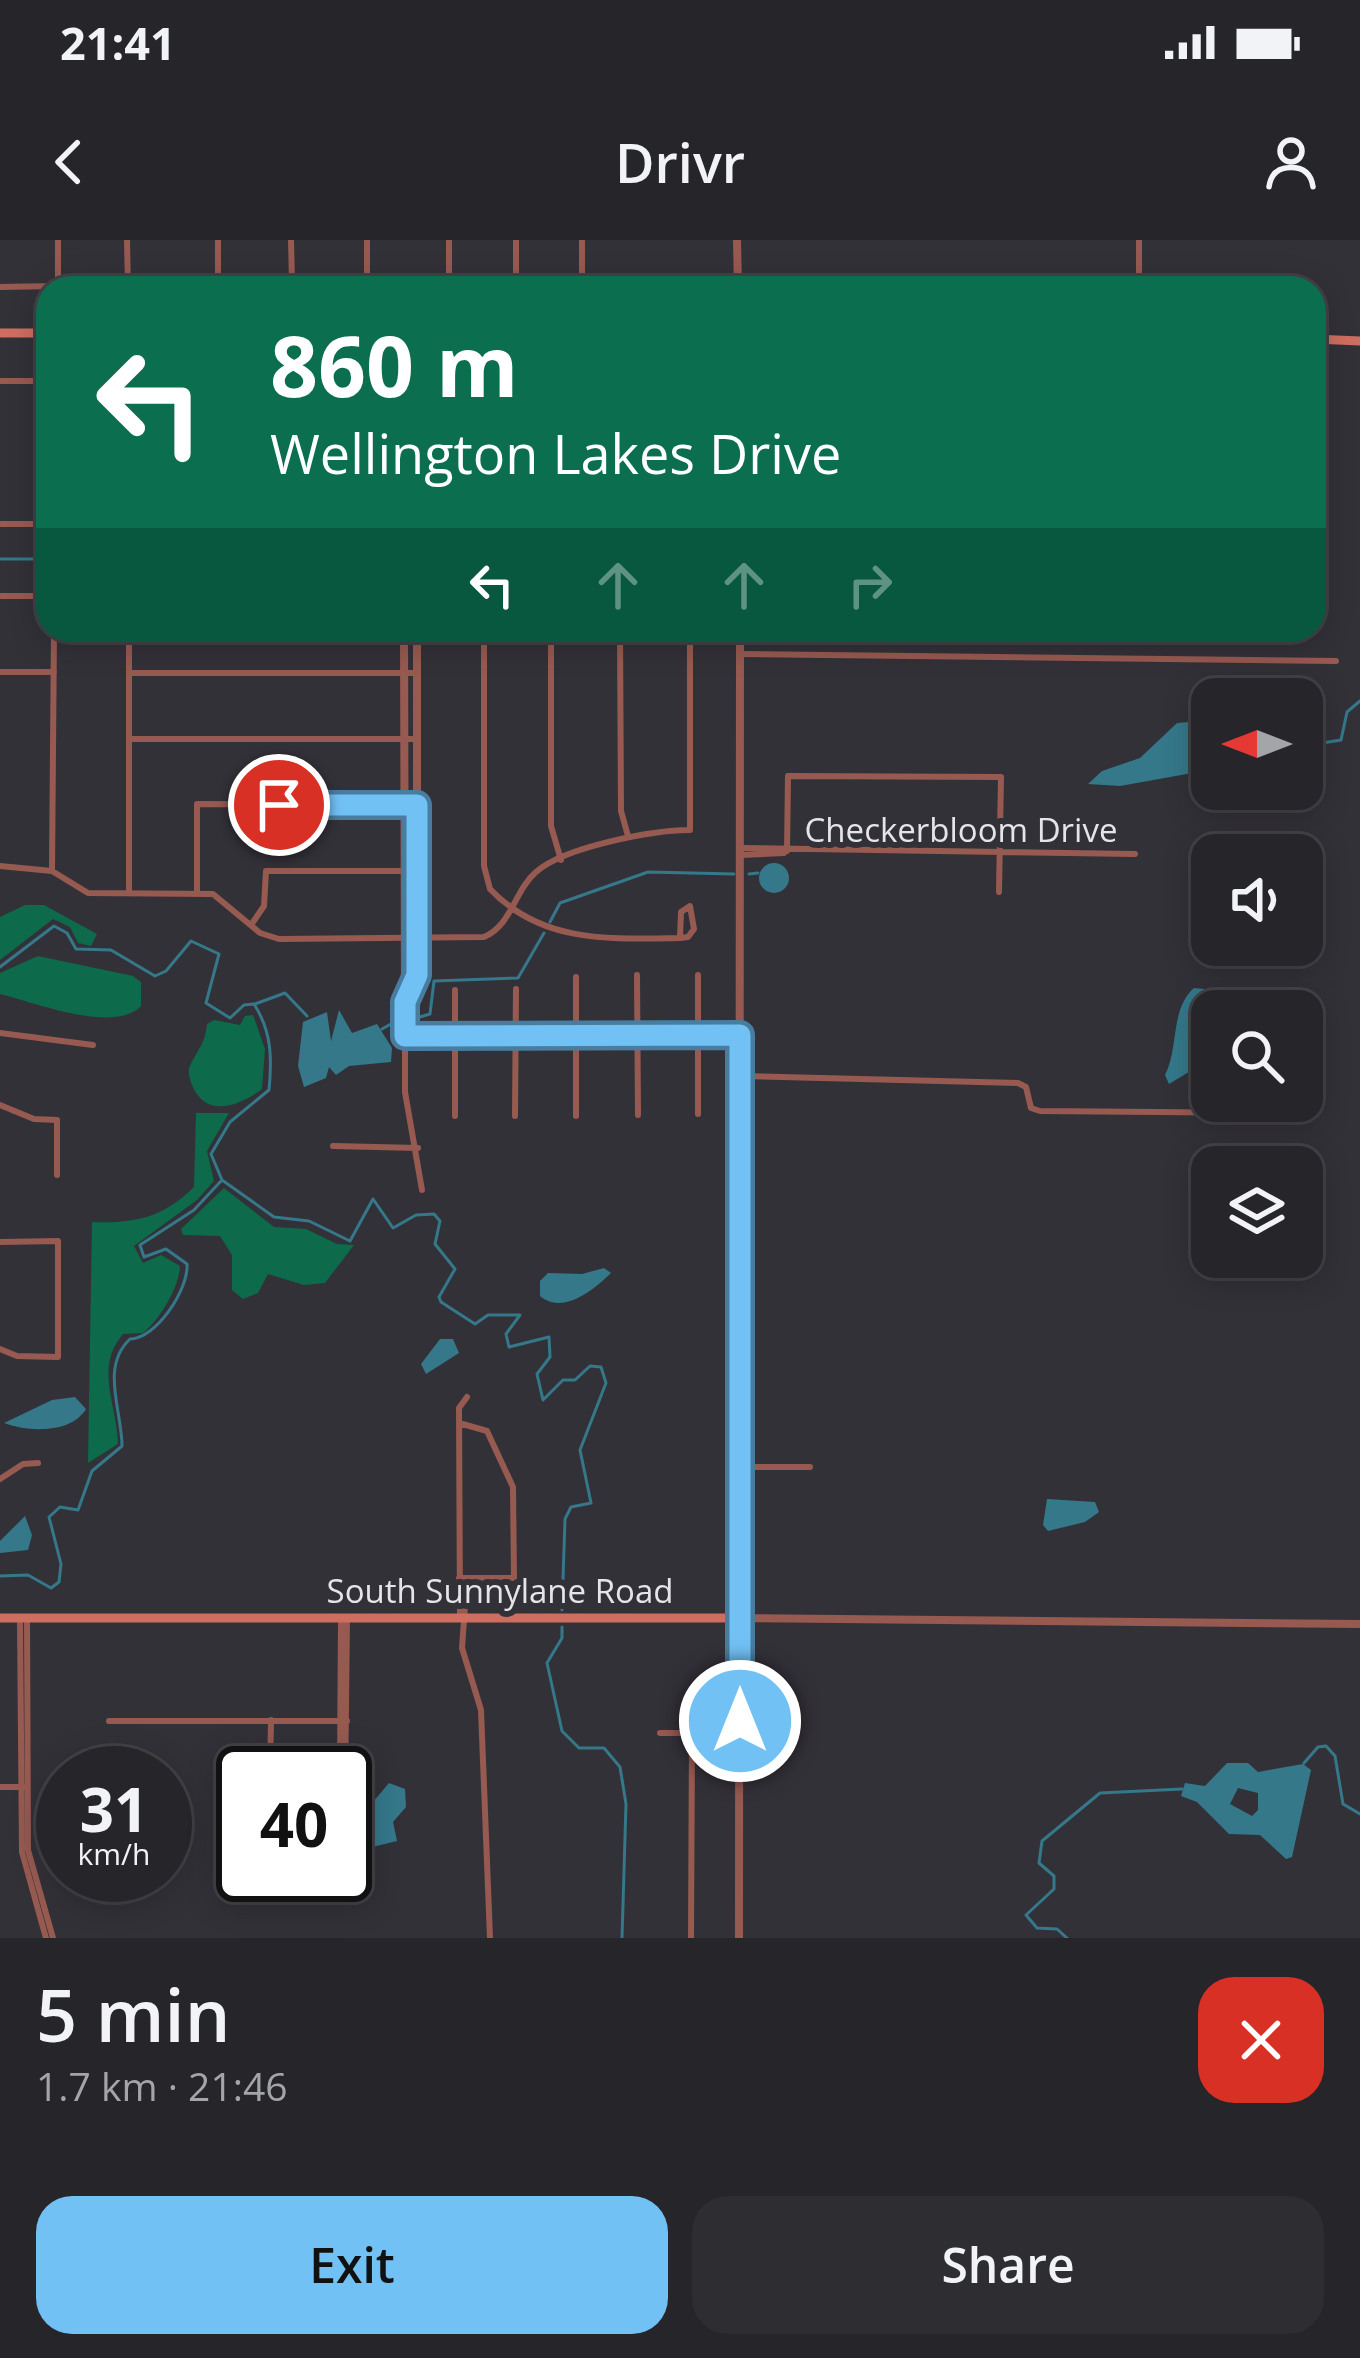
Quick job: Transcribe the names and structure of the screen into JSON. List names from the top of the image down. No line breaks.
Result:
{"streets":{"main road":["South Sunnylane Road"],"street":["Checkerbloom Drive"]},"north":"left","page":{"status":"21:41","header":"Drivr","turn":["860 m","Wellington Lakes Drive"],"speed":"31 km/h","limit":"40","heading":["5 min","1.7 km · 21:46"],"buttons":["Exit","Share"]}}
